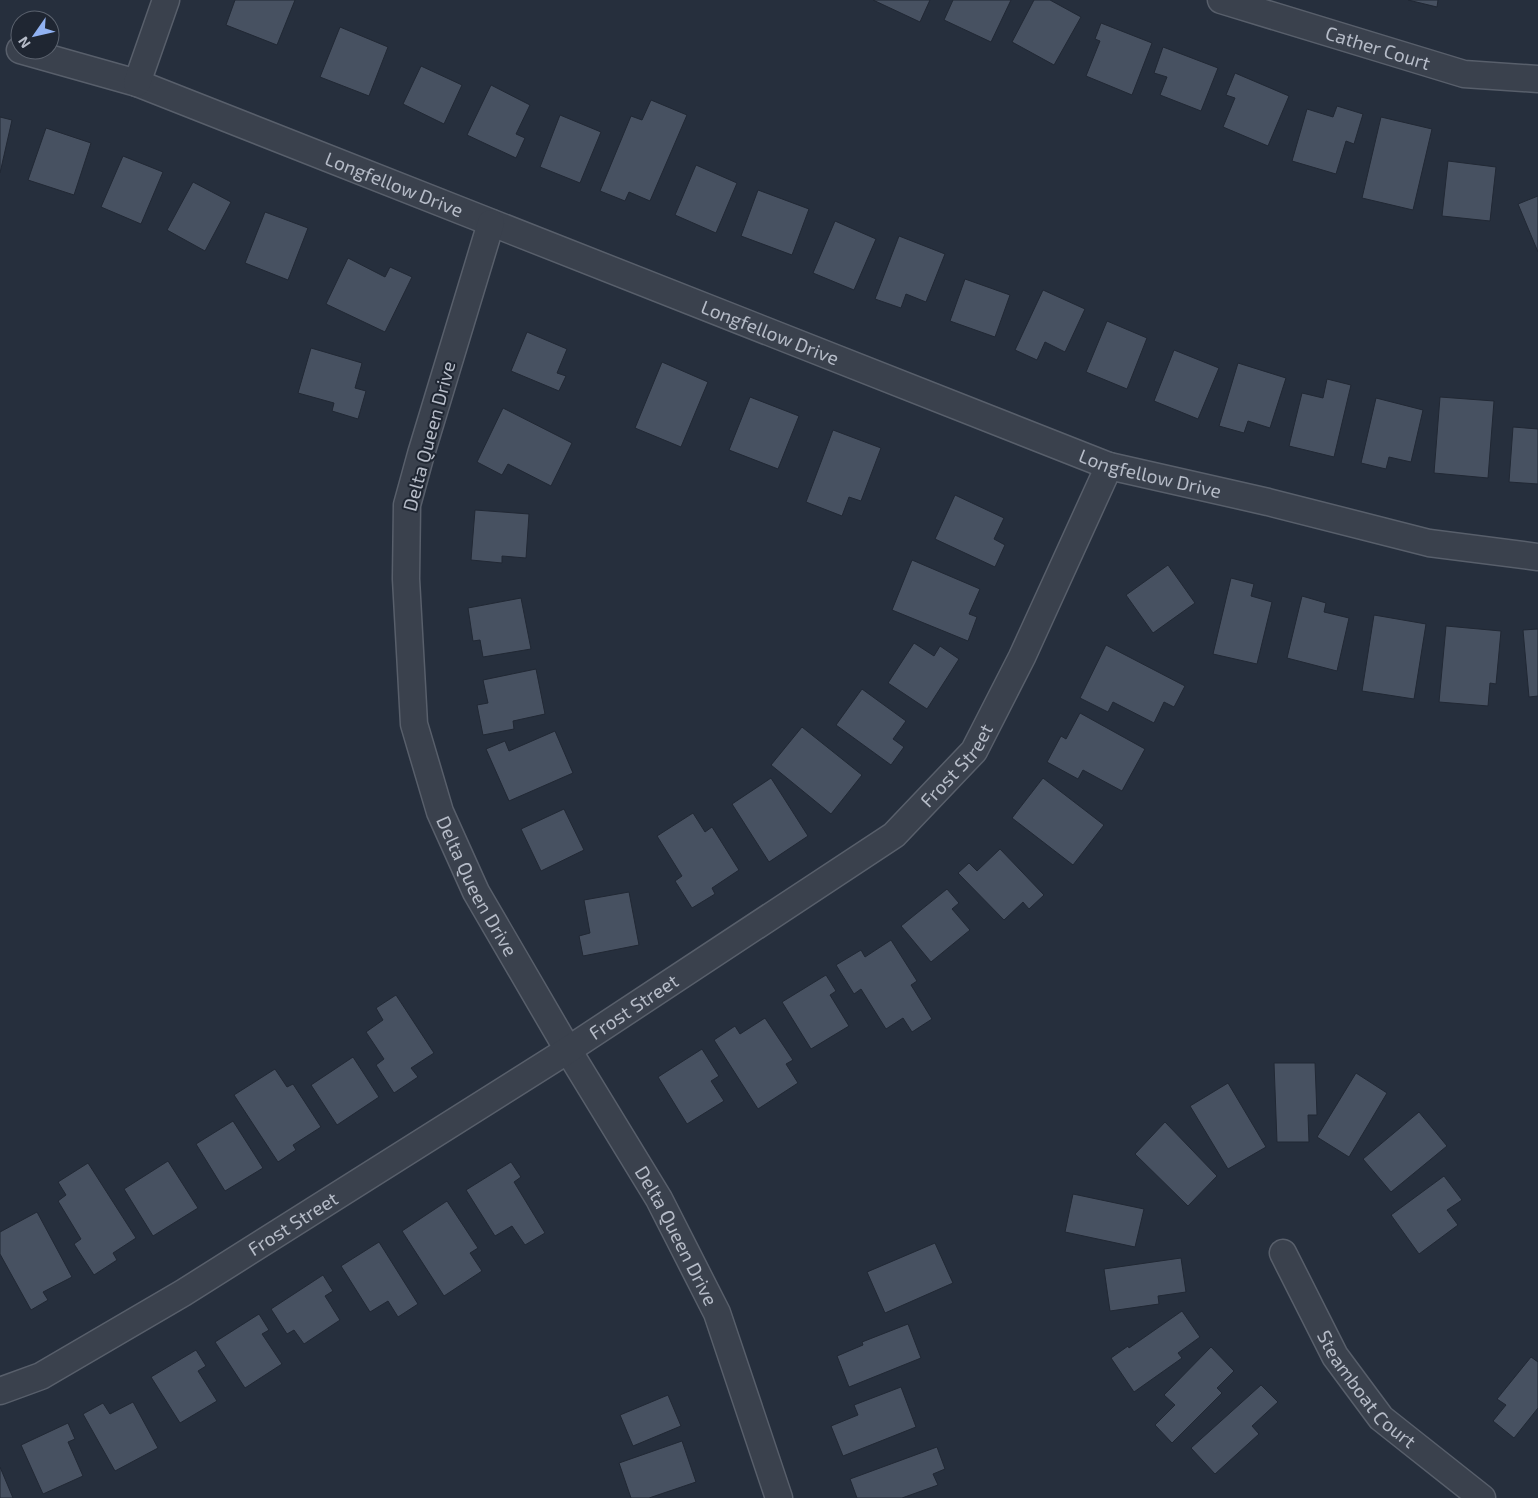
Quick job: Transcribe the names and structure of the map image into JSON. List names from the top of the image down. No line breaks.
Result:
{"streets":{"street":["Cather Court","Longfellow Drive","Delta Queen Drive","Frost Street","Steamboat Court"]},"crossings":[["Longfellow Drive","Delta Queen Drive"],["Longfellow Drive","Frost Street"],["Delta Queen Drive","Frost Street"]],"north":"bottom left"}
